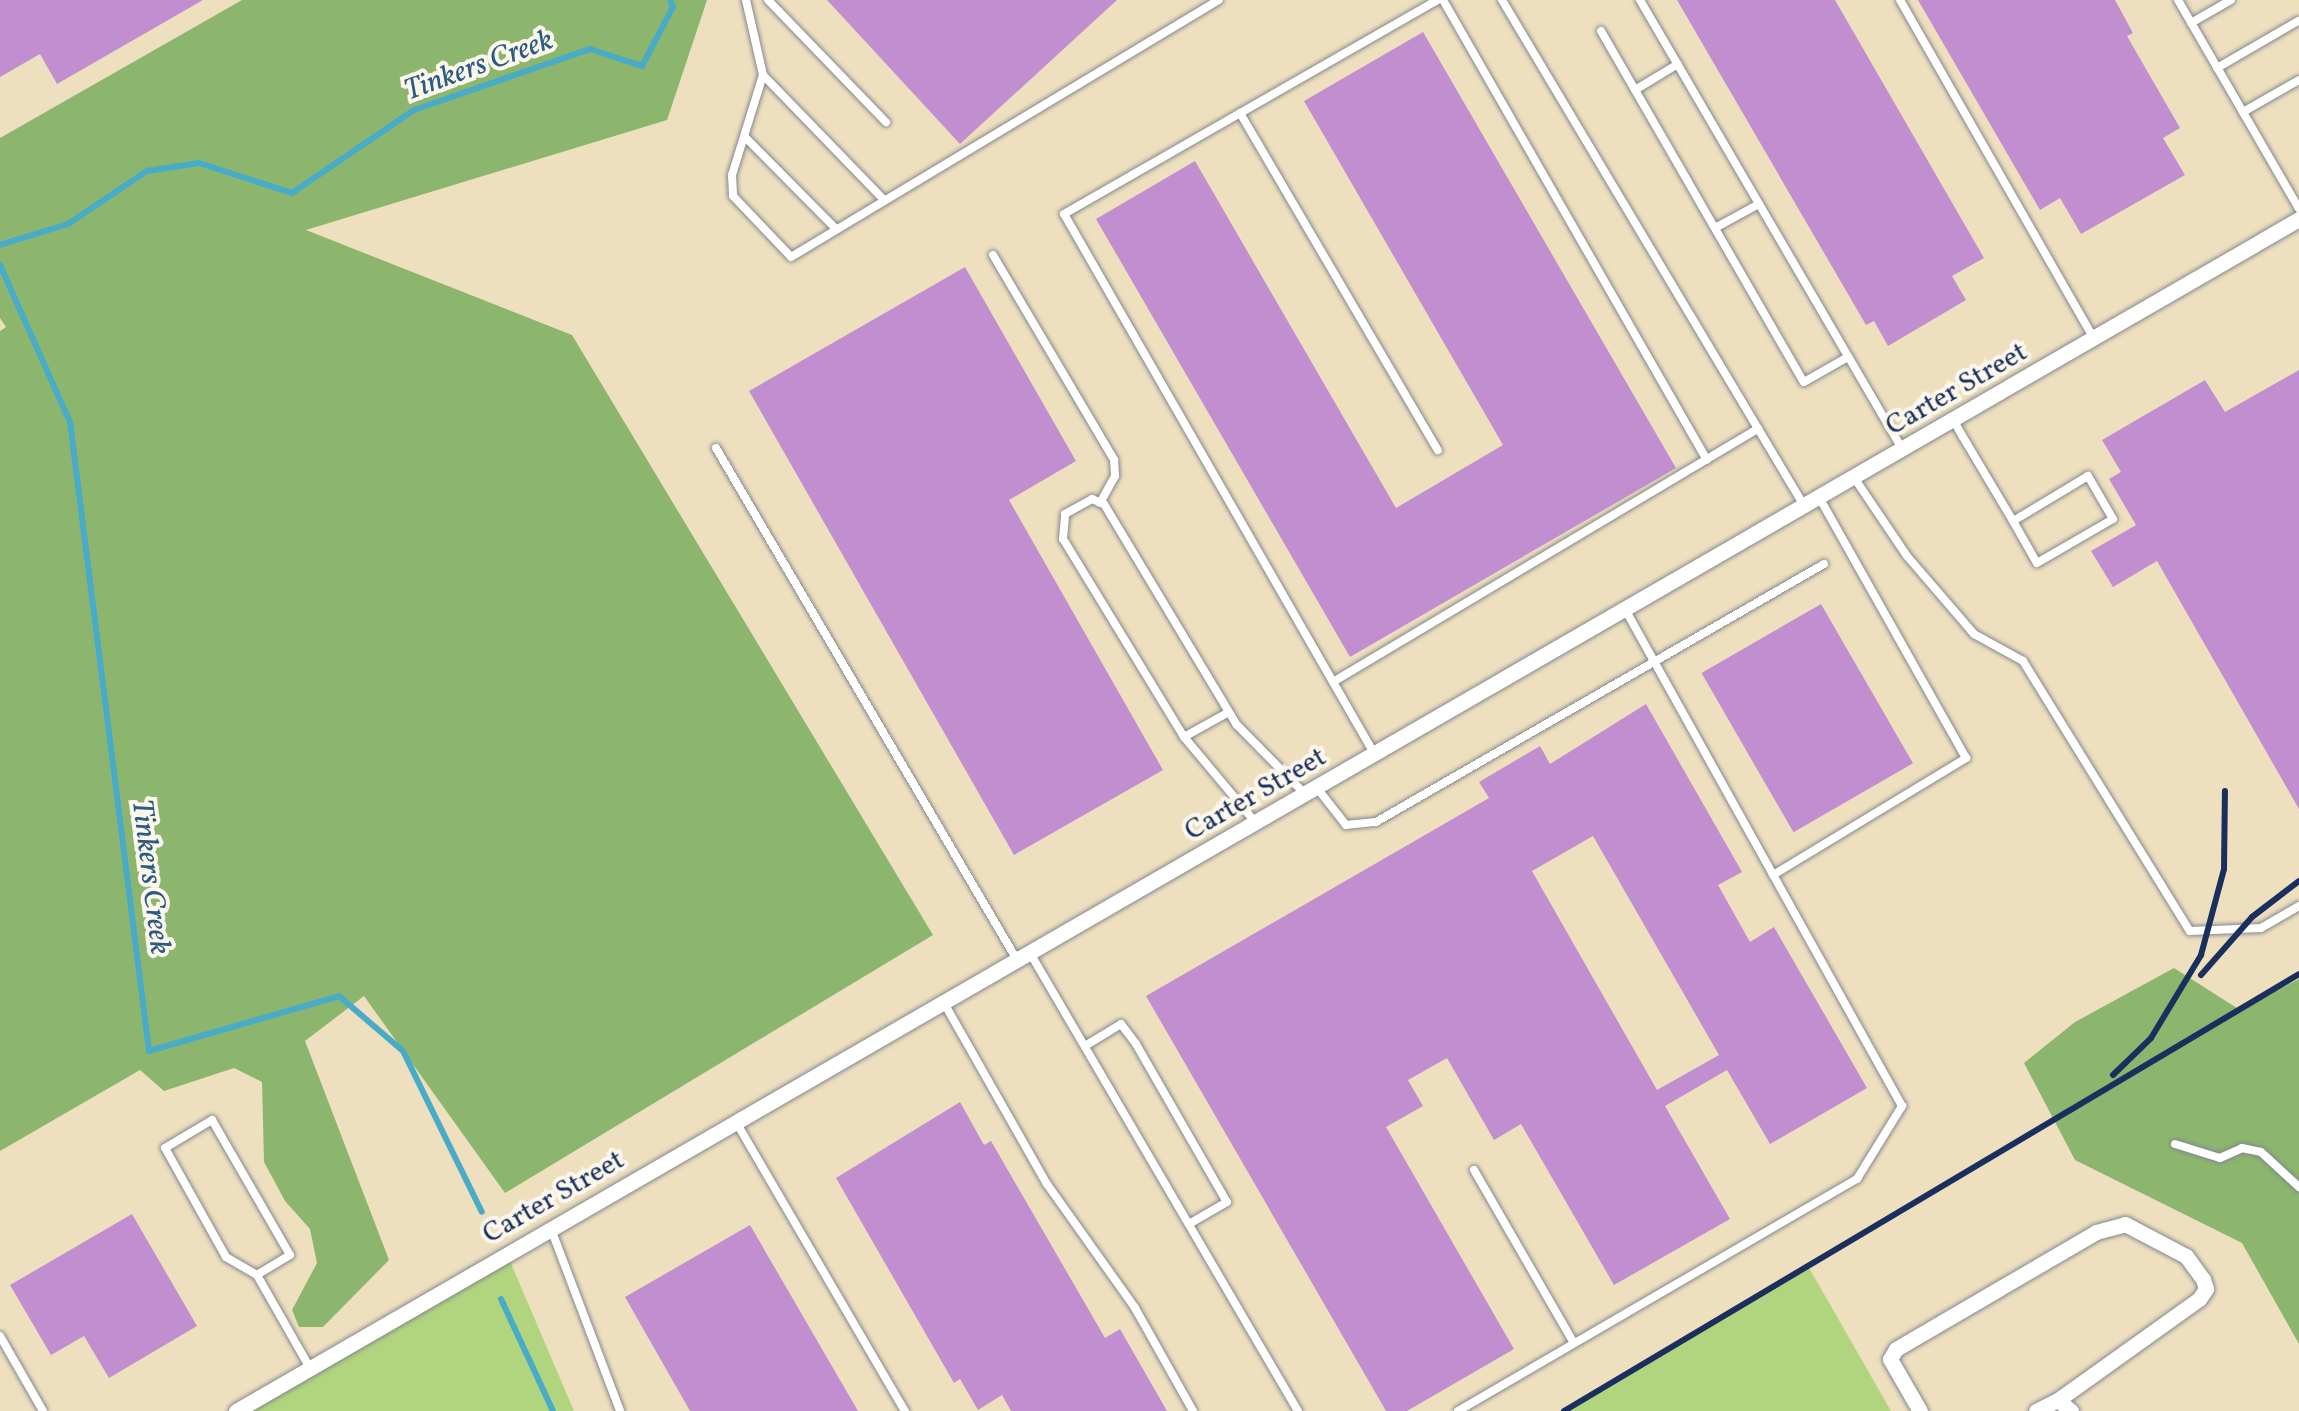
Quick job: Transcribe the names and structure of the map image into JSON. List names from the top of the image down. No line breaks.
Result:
{"streets":{"street":["Carter Street"]},"water":["Tinkers Creek"]}
